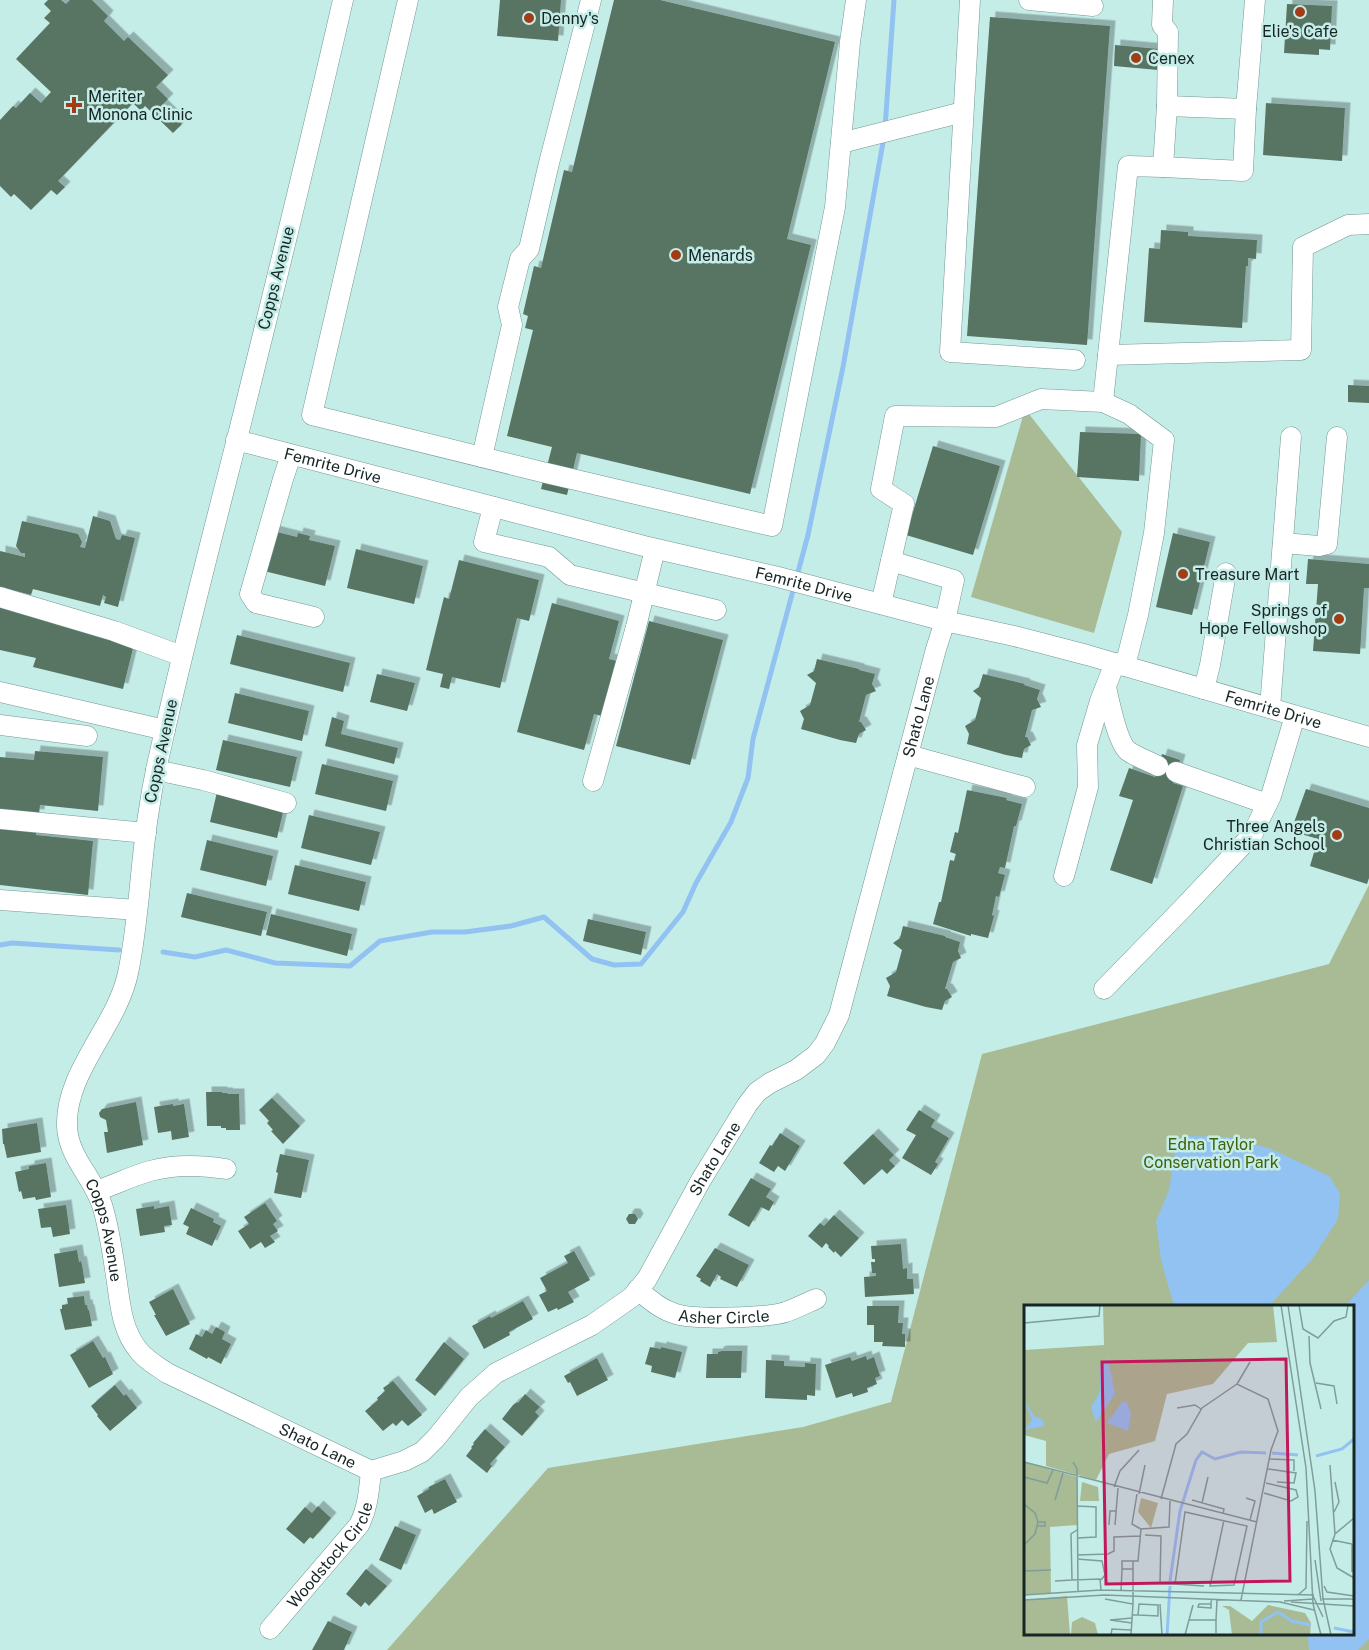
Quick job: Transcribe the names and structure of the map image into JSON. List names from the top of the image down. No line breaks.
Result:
{"streets":{"street":["Copps Avenue","Femrite Drive","Shato Lane","Asher Circle","Woodstock Circle"]},"crossings":[["Copps Avenue","Femrite Drive"],["Copps Avenue","Shato Lane"],["Femrite Drive","Shato Lane"],["Shato Lane","Asher Circle"],["Shato Lane","Woodstock Circle"]],"parks":["Edna Taylor Conservation Park"],"places":{"other":["Elie's Cafe","Denny's","Cenex","Menards","Treasure Mart","Springs of Hope Fellowshop","Three Angels Christian School"],"health":["Meriter Monona Clinic"]}}
